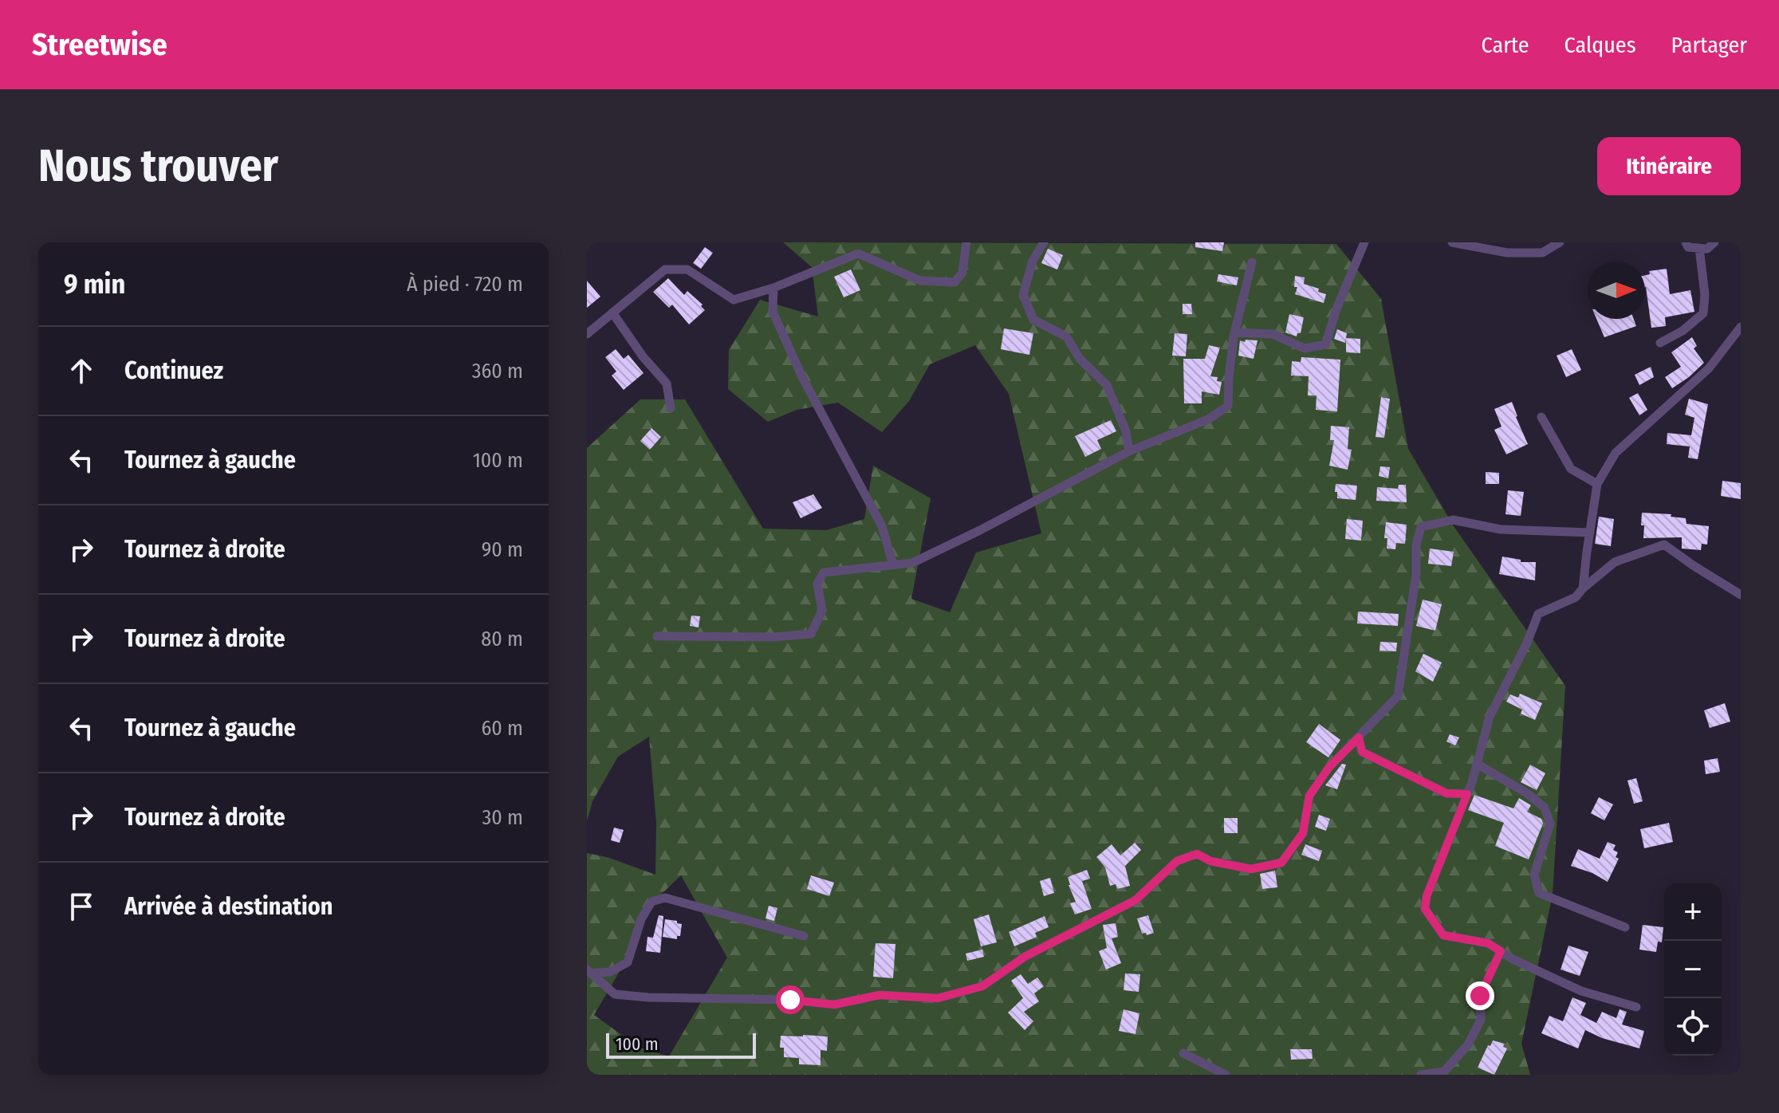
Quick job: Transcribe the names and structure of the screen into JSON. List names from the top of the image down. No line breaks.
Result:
{"scale_bar":"100 m","north":"right","page":{"header":"Streetwise","nav":["Carte","Calques","Partager"],"buttons":"Itinéraire","title":"Nous trouver","heading":["9 min","À pied · 720 m"],"list":[["Continuez","360 m"],["Tournez à gauche","100 m"],["Tournez à droite","90 m"],["Tournez à droite","80 m"],["Tournez à gauche","60 m"],["Tournez à droite","30 m"],"Arrivée à destination"],"map_buttons":["+","−"],"scale":"100 m"}}
